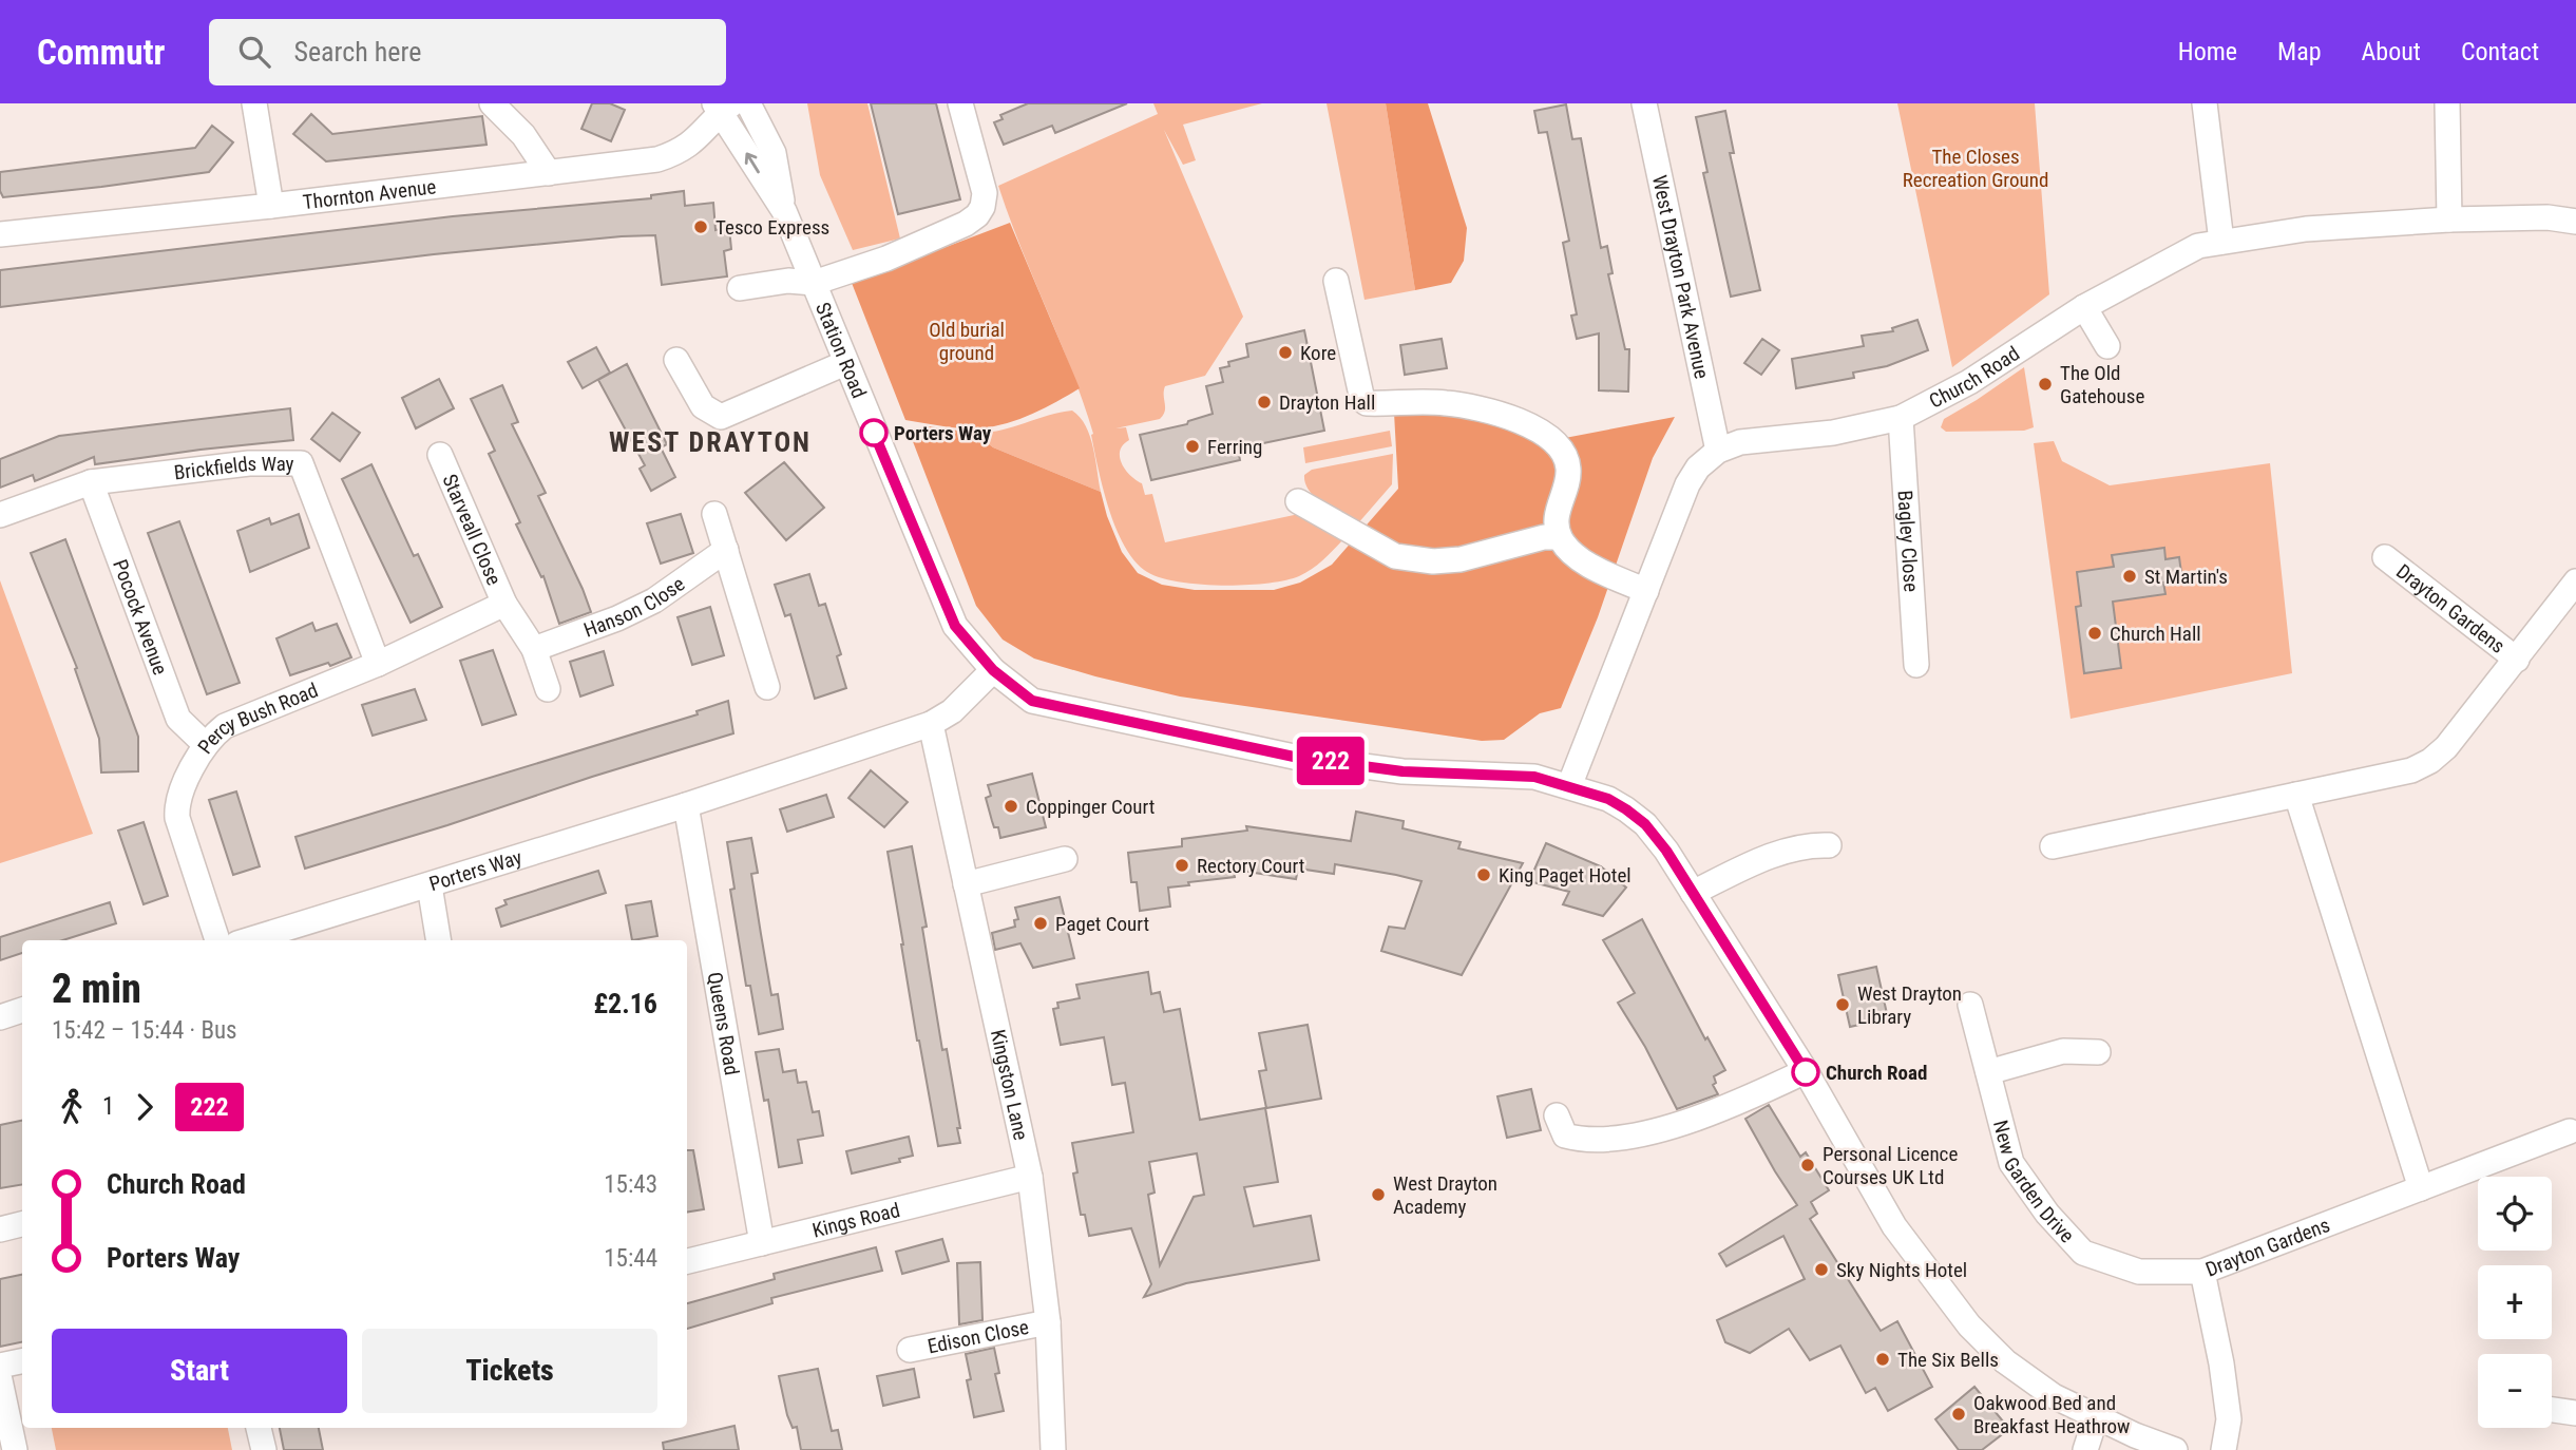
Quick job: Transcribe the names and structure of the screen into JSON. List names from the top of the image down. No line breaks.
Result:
{"streets":{"street":["Thornton Avenue","West Drayton Park Avenue","Station Road","Church Road","Brickfields Way","Starveall Close","Bagley Close","Hanson Close","Drayton Gardens","Pocock Avenue","Percy Bush Road","Porters Way","Queens Road","Kingston Lane","New Garden Drive","Kings Road","Edison Close"]},"crossings":[["Thornton Avenue","Station Road"],["West Drayton Park Avenue","Church Road"],["Station Road","Porters Way"],["Church Road","Bagley Close"],["Brickfields Way","Pocock Avenue"],["Brickfields Way","Percy Bush Road"],["Starveall Close","Hanson Close"],["Starveall Close","Percy Bush Road"],["Drayton Gardens","New Garden Drive"],["Pocock Avenue","Percy Bush Road"],["Porters Way","Queens Road"],["Porters Way","Kingston Lane"],["Queens Road","Kings Road"],["Kingston Lane","Kings Road"],["Kingston Lane","Edison Close"]],"districts":["WEST DRAYTON"],"parks":["The Closes Recreation Ground","Old burial ground"],"places":["Tesco Express","Kore","The Old Gatehouse","Drayton Hall","Porters Way","Ferring","St Martin's","Church Hall","Coppinger Court","Rectory Court","King Paget Hotel","Paget Court","West Drayton Library","Church Road","Personal Licence Courses UK Ltd","West Drayton Academy","Sky Nights Hotel","The Six Bells","Oakwood Bed and Breakfast Heathrow"],"lines":["bus line 222"],"page":{"header":"Commutr","search":"Search here","nav":["Home","Map","About","Contact"],"on_map":"222","heading":["2 min","15:42 – 15:44 · Bus","£2.16"],"legs":["1","222"],"list":[{"name":"Church Road","value":"15:43"},{"name":"Porters Way","value":"15:44"}],"map_buttons":["+","−"],"buttons":["Start","Tickets"]}}
